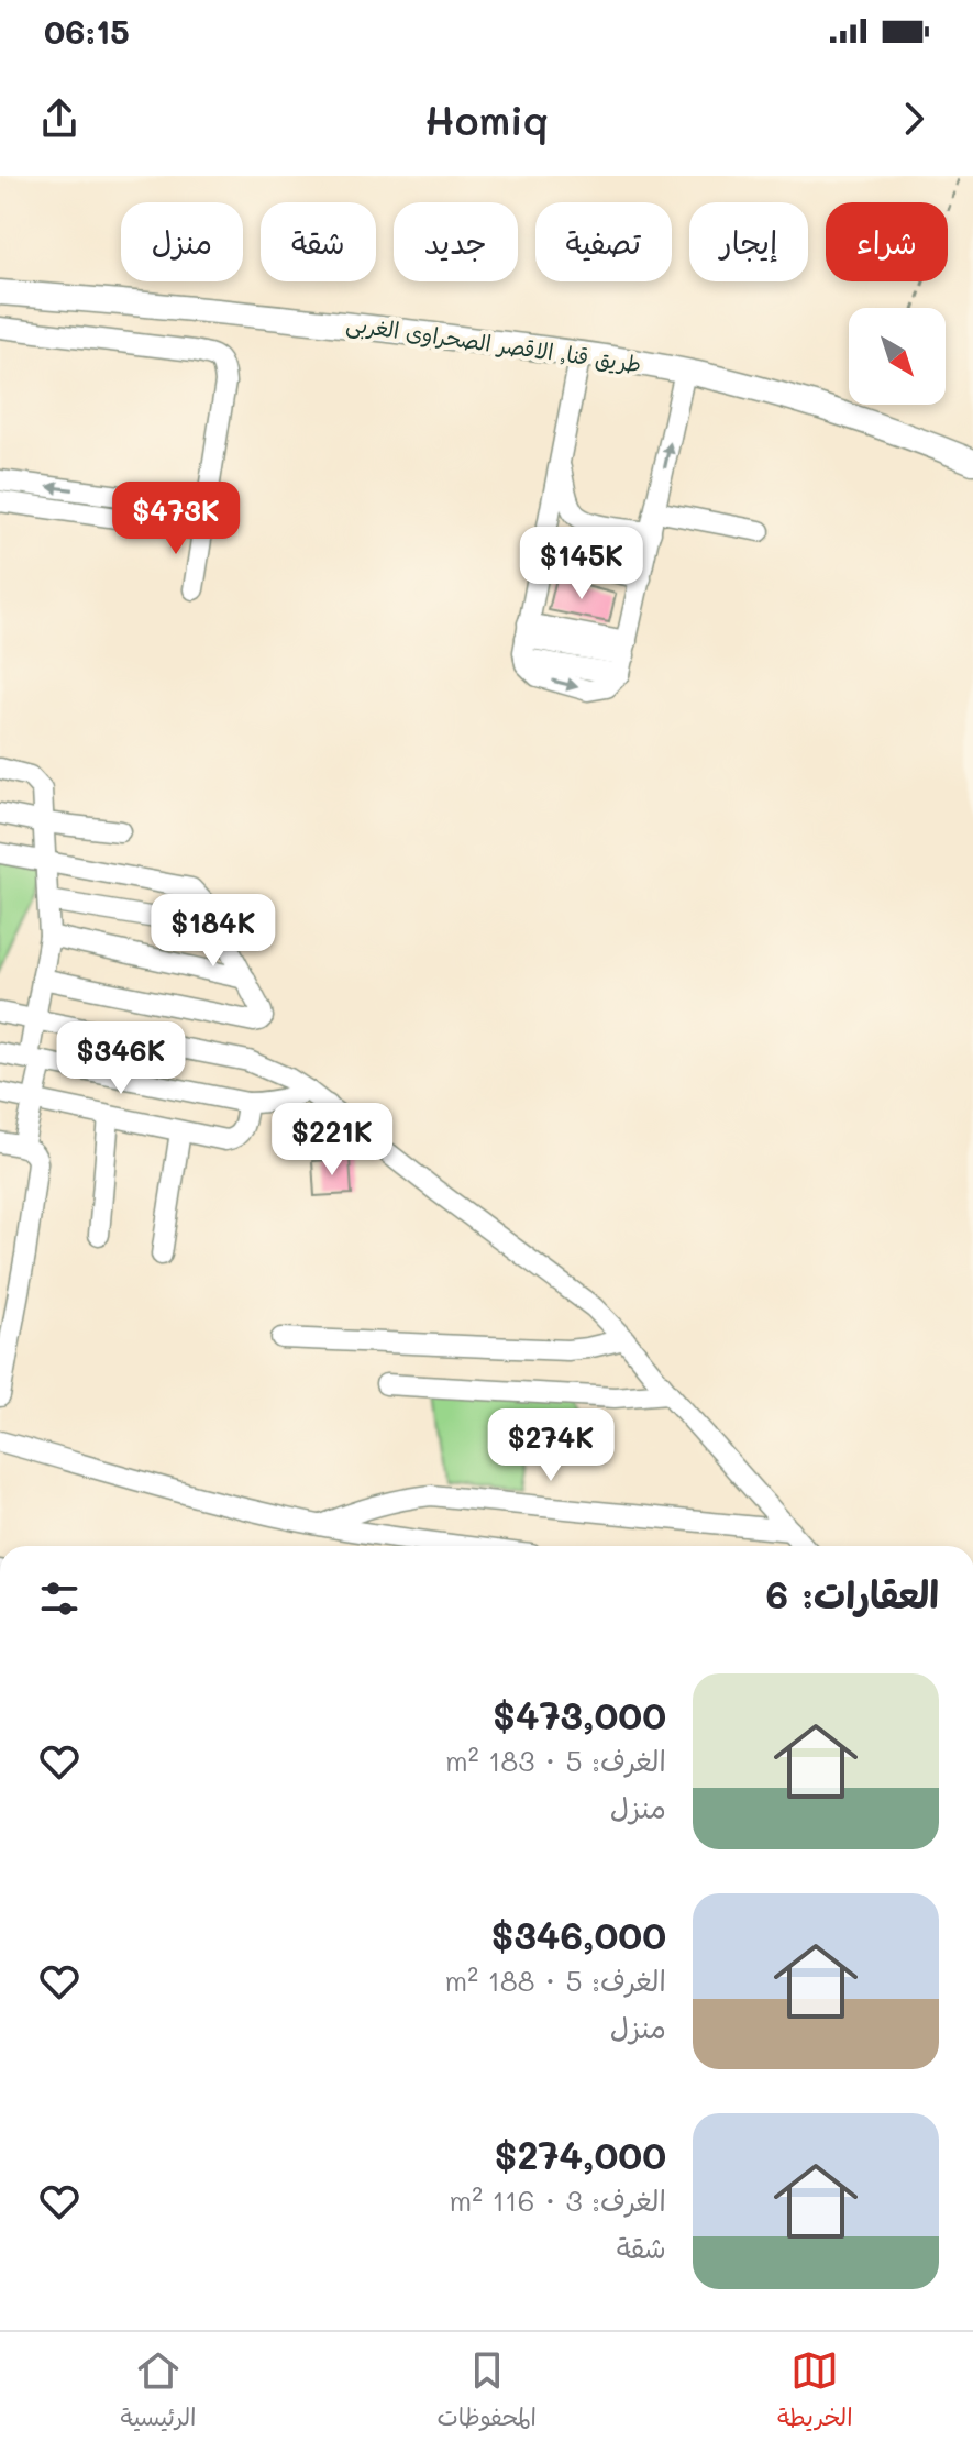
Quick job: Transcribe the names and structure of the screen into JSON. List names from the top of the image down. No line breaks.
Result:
{"streets":{"main road":["طريق قنا, الاقصر الصحراوى الغربى"]},"north":"bottom right","page":{"status":"06:15","header":"Homiq","chip":["شراء","إيجار","تصفية","جديد","شقة","منزل"],"price":["$473K","$145K","$184K","$346K","$221K","$274K"],"heading":"العقارات: 6","list":[{"name":"$473,000","note":"الغرف: 5 · 183 m² · منزل"},{"name":"$346,000","note":"الغرف: 5 · 188 m² · منزل"},{"name":"$274,000","note":"الغرف: 3 · 116 m² · شقة"}],"tabs":["الخريطة","المحفوظات","الرئيسية"]}}
